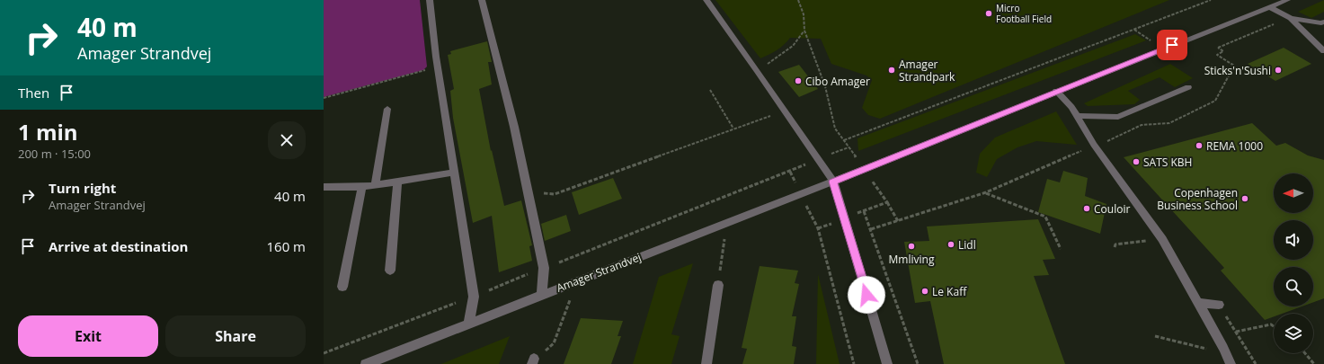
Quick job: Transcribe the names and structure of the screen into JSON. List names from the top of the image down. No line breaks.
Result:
{"streets":{"street":["Amager Strandvej"]},"places":["Micro Football Field","Amager Strandpark","Sticks'n'Sushi","Cibo Amager","REMA 1000","SATS KBH","Copenhagen Business School","Couloir","Lidl","Mmliving","Le Kaff"],"north":"left","page":{"turn":["40 m","Amager Strandvej"],"then":"Then","heading":["1 min","200 m · 15:00"],"list":[{"name":"Turn right","note":"Amager Strandvej","value":"40 m"},{"name":"Arrive at destination","value":"160 m"}],"buttons":["Exit","Share"]}}
